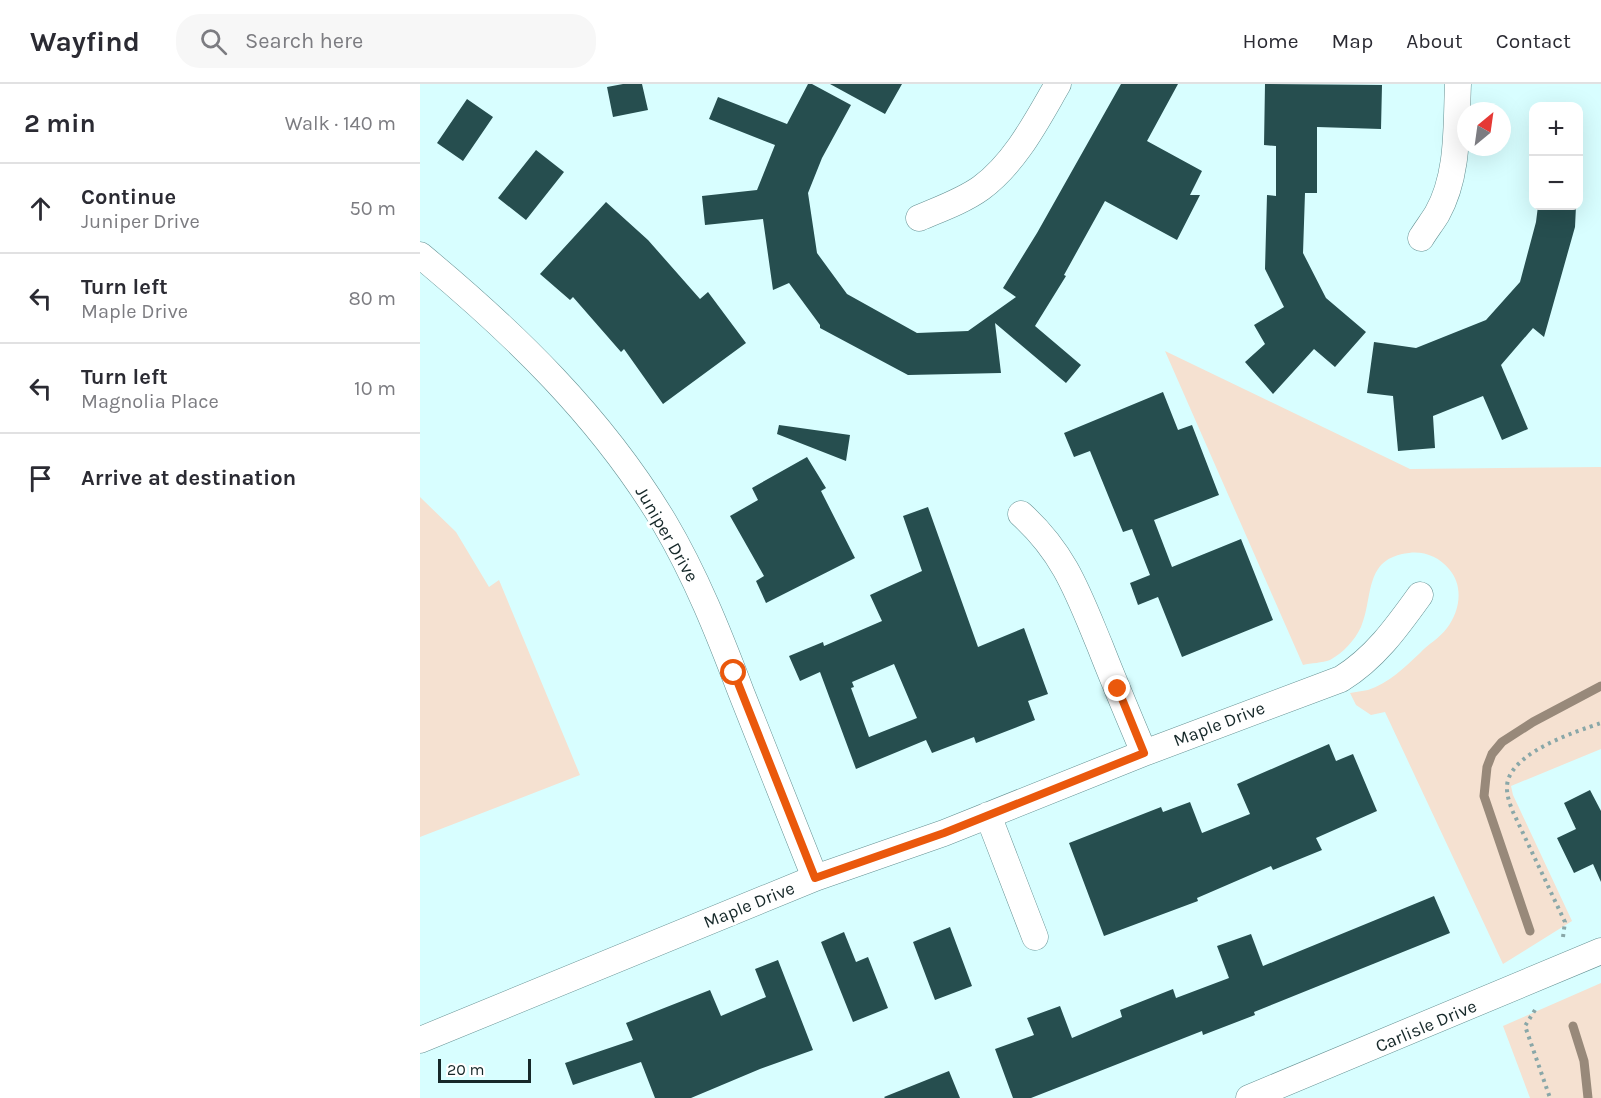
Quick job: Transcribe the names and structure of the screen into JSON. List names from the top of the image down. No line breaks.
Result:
{"streets":{"street":["Juniper Drive","Maple Drive","Carlisle Drive"]},"crossings":[["Juniper Drive","Maple Drive"]],"scale_bar":"20 m","north":"top right","page":{"header":"Wayfind","search":"Search here","nav":["Home","Map","About","Contact"],"heading":["2 min","Walk · 140 m"],"map_buttons":["+","−"],"list":[["Continue","Juniper Drive","50 m"],["Turn left","Maple Drive","80 m"],["Turn left","Magnolia Place","10 m"],"Arrive at destination"],"scale":"20 m"}}
